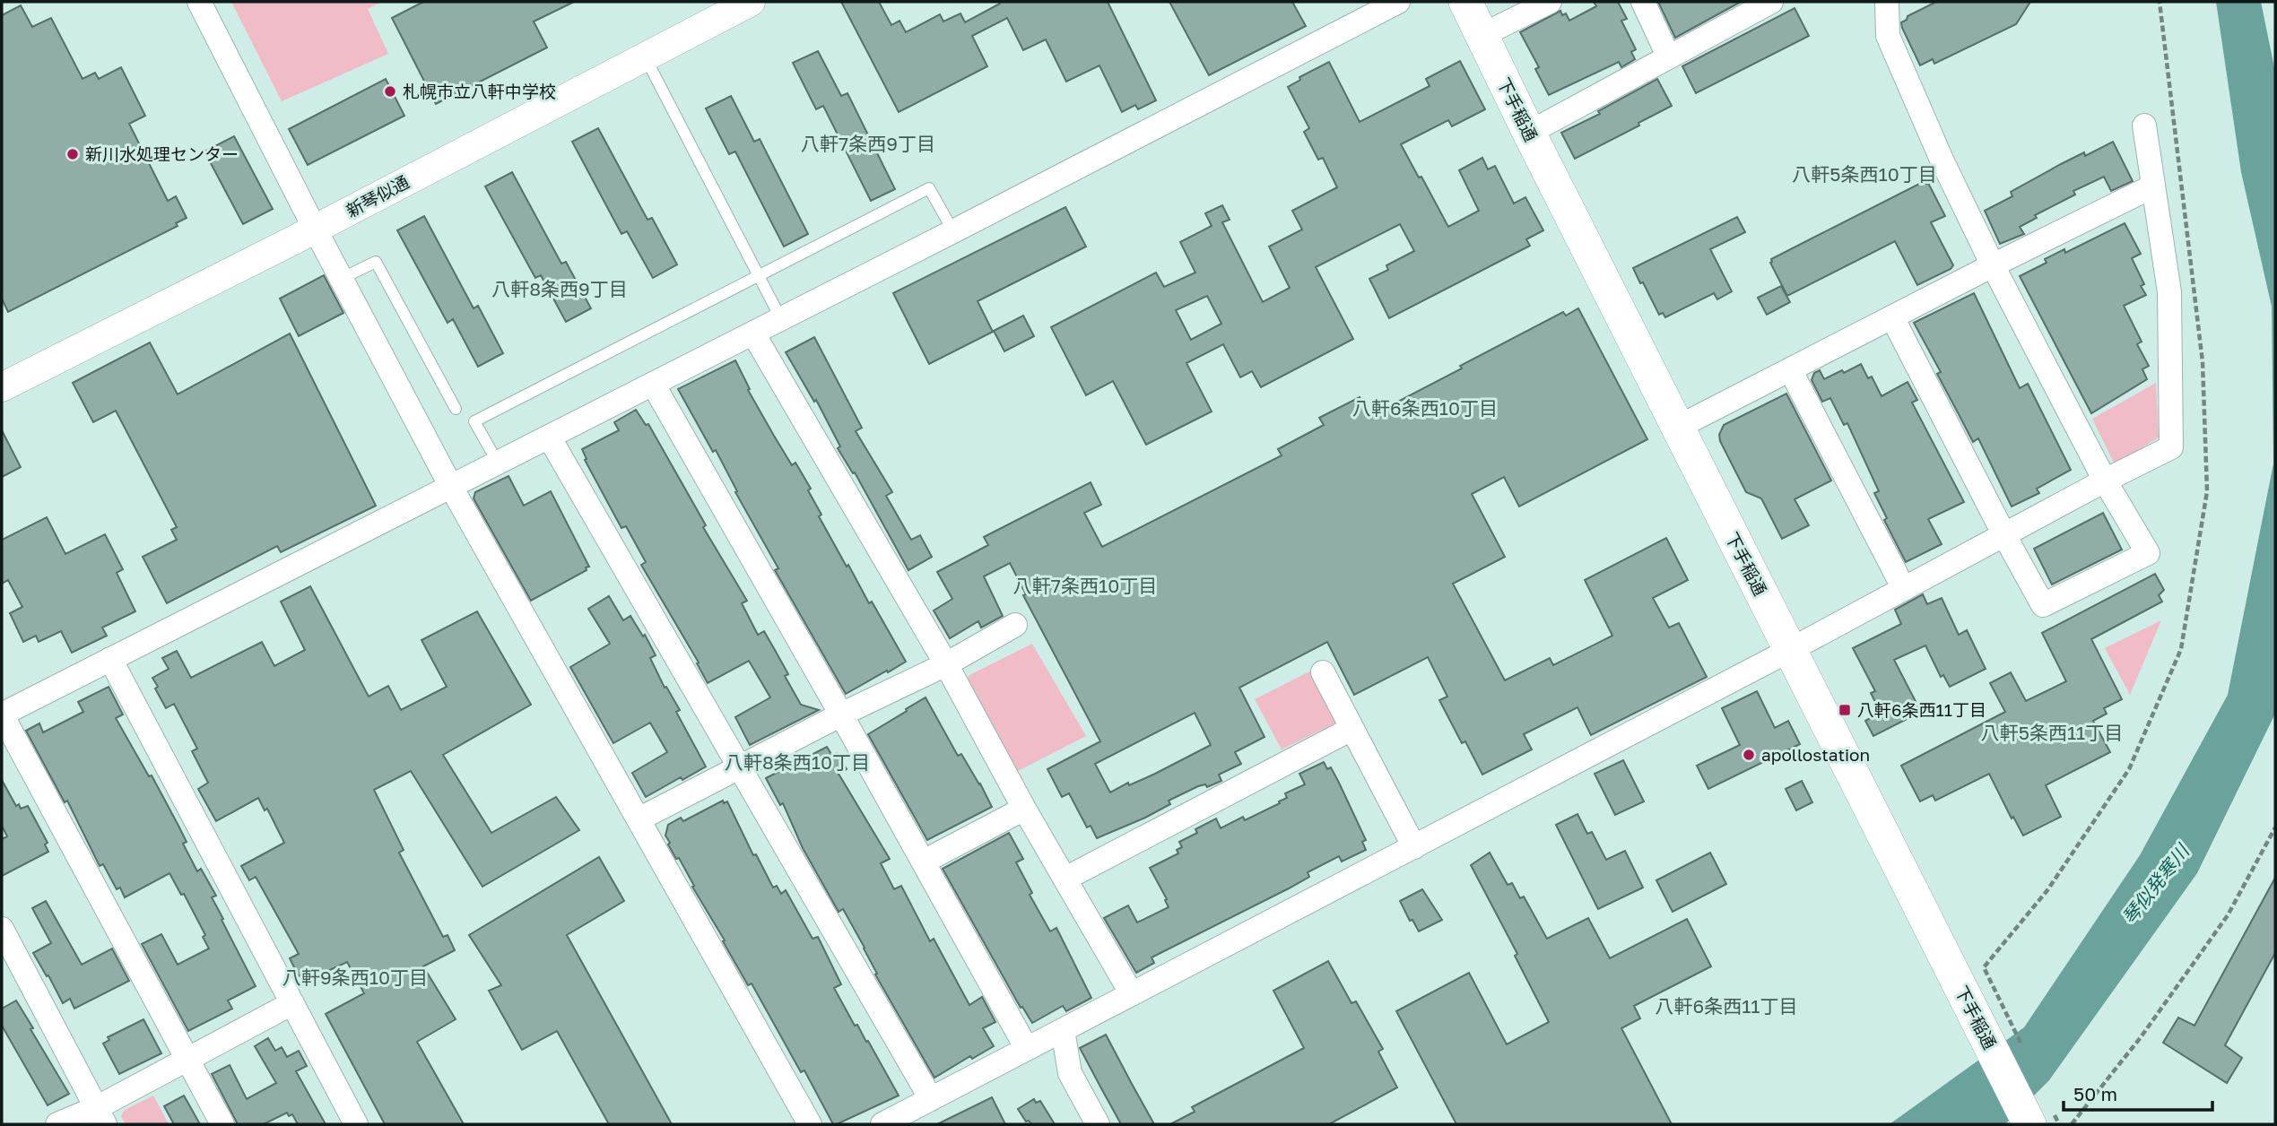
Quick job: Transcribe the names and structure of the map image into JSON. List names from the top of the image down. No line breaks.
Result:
{"streets":{"main road":["下手稲通"],"street":["新琴似通"]},"districts":["八軒7条西9丁目","八軒5条西10丁目","八軒8条西9丁目","八軒6条西10丁目","八軒7条西10丁目","八軒5条西11丁目","八軒8条西10丁目","八軒9条西10丁目","八軒6条西11丁目"],"water":["琴似発寒川"],"places":{"other":["札幌市立八軒中学校","新川水処理センター","apollostation"],"transit":["八軒6条西11丁目"]},"scale_bar":"50 m"}
